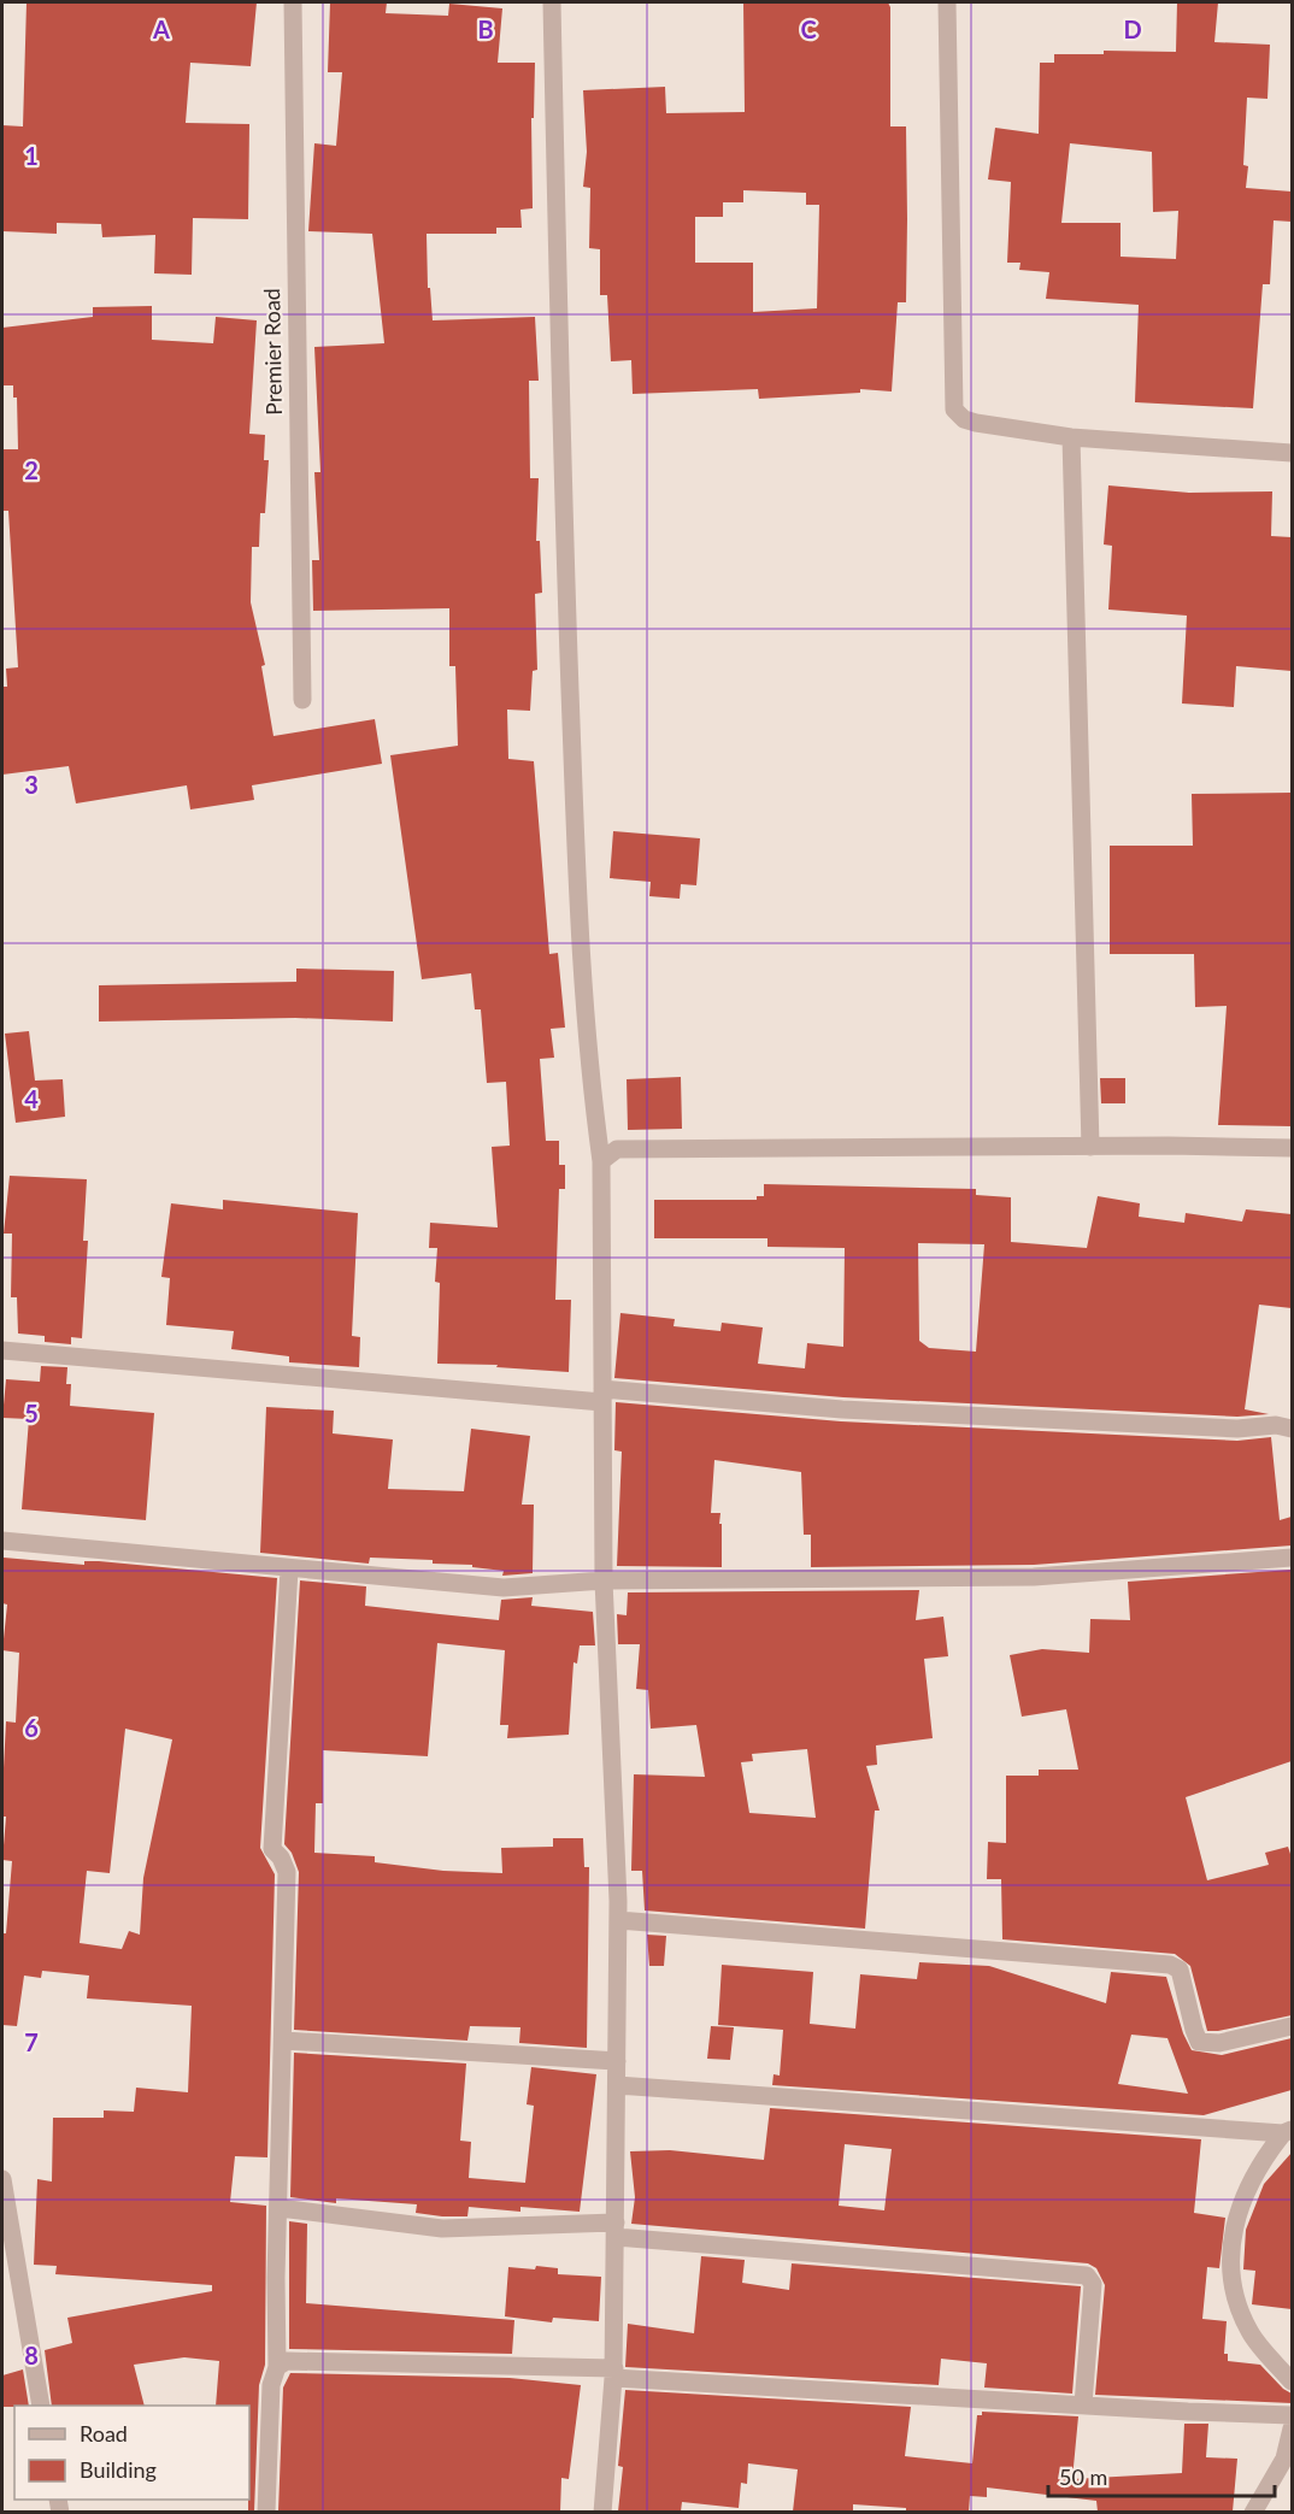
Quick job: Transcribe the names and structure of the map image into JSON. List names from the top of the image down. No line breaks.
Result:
{"streets":{"street":["Premier Road"]},"legend":["Road","Building"],"scale_bar":"50 m","grid":{"columns":["A","B","C","D"],"rows":["1","2","3","4","5","6","7","8"]}}
